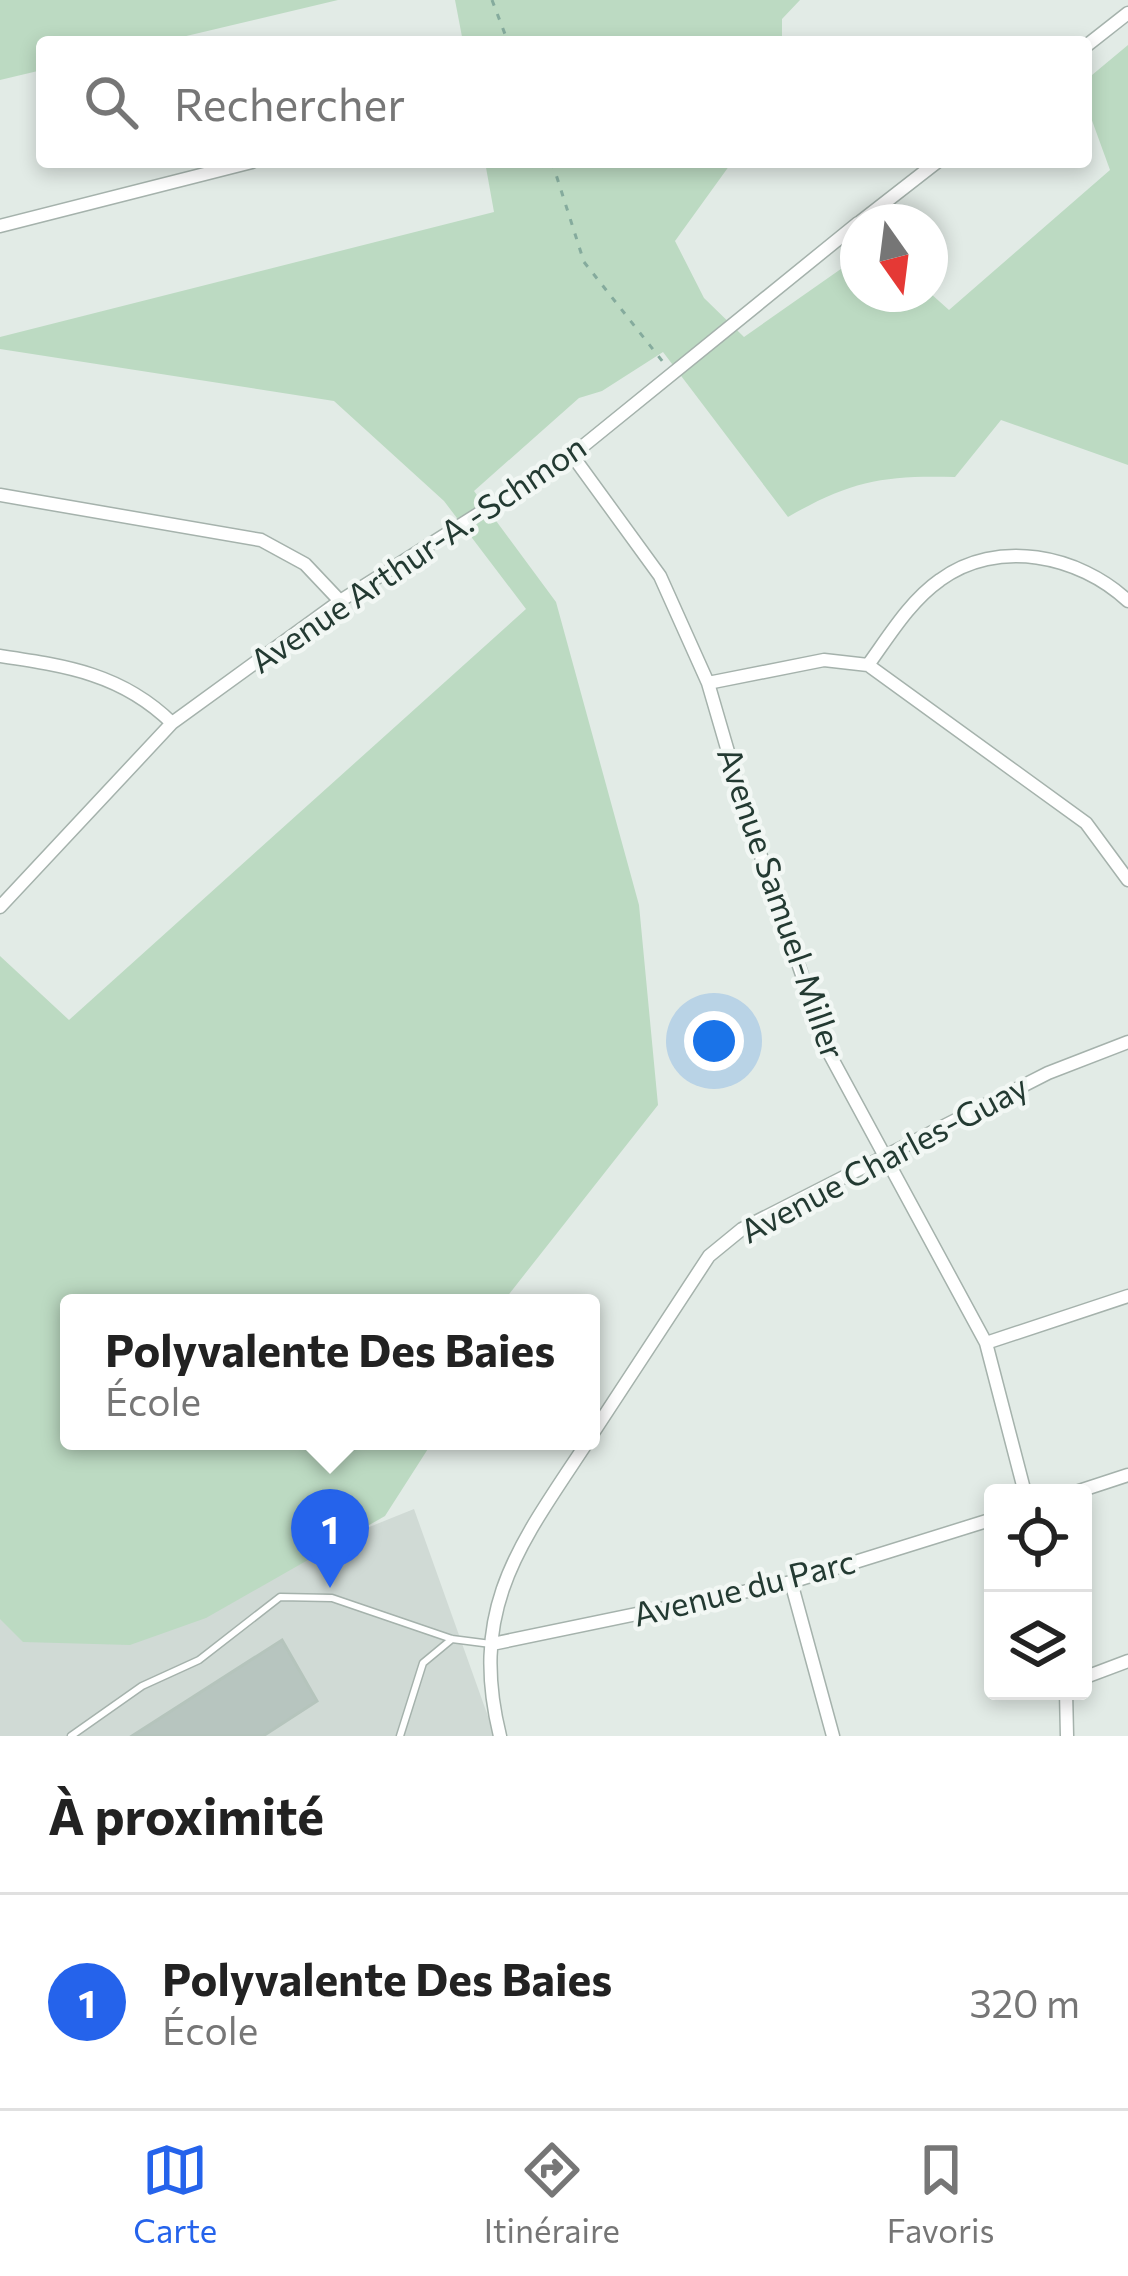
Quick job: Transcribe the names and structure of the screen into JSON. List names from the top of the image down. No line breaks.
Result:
{"streets":{"street":["Avenue Arthur-A.-Schmon","Avenue Samuel-Miller","Avenue Charles-Guay","Avenue du Parc"]},"crossings":[["Avenue Arthur-A.-Schmon","Avenue Samuel-Miller"],["Avenue Samuel-Miller","Avenue Charles-Guay"],["Avenue Charles-Guay","Avenue du Parc"]],"north":"bottom","page":{"search":"Rechercher","popup":["Polyvalente Des Baies","École"],"pins":"1","heading":"À proximité","list":[{"mark":"1","name":"Polyvalente Des Baies","note":"École","value":"320 m"}],"nav":["Carte","Itinéraire","Favoris"]}}
